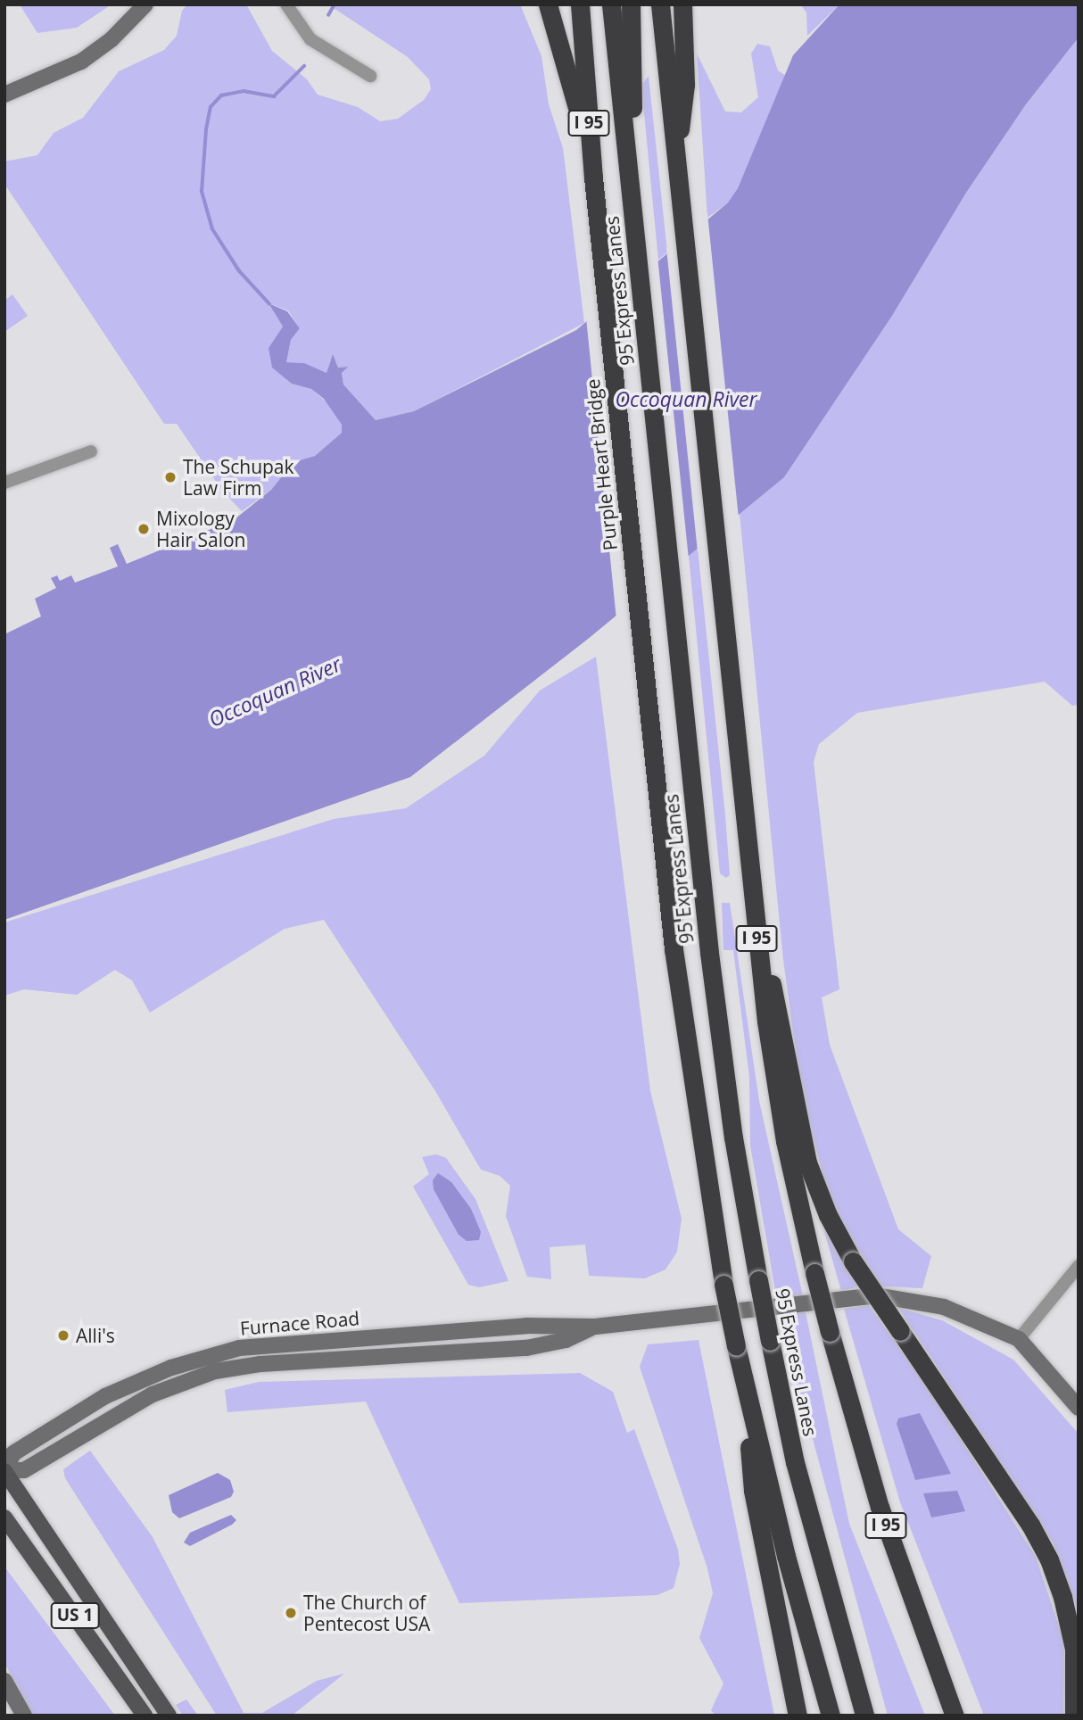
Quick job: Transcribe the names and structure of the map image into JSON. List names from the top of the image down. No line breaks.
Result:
{"streets":{"highway":["I 95","95 Express Lanes","Purple Heart Bridge"],"main road":["Furnace Road","US 1"]},"crossings":[["I 95","Purple Heart Bridge"],["Furnace Road","US 1"]],"water":["Occoquan River"],"places":["The Schupak Law Firm","Mixology Hair Salon","Alli's","The Church of Pentecost USA"]}
